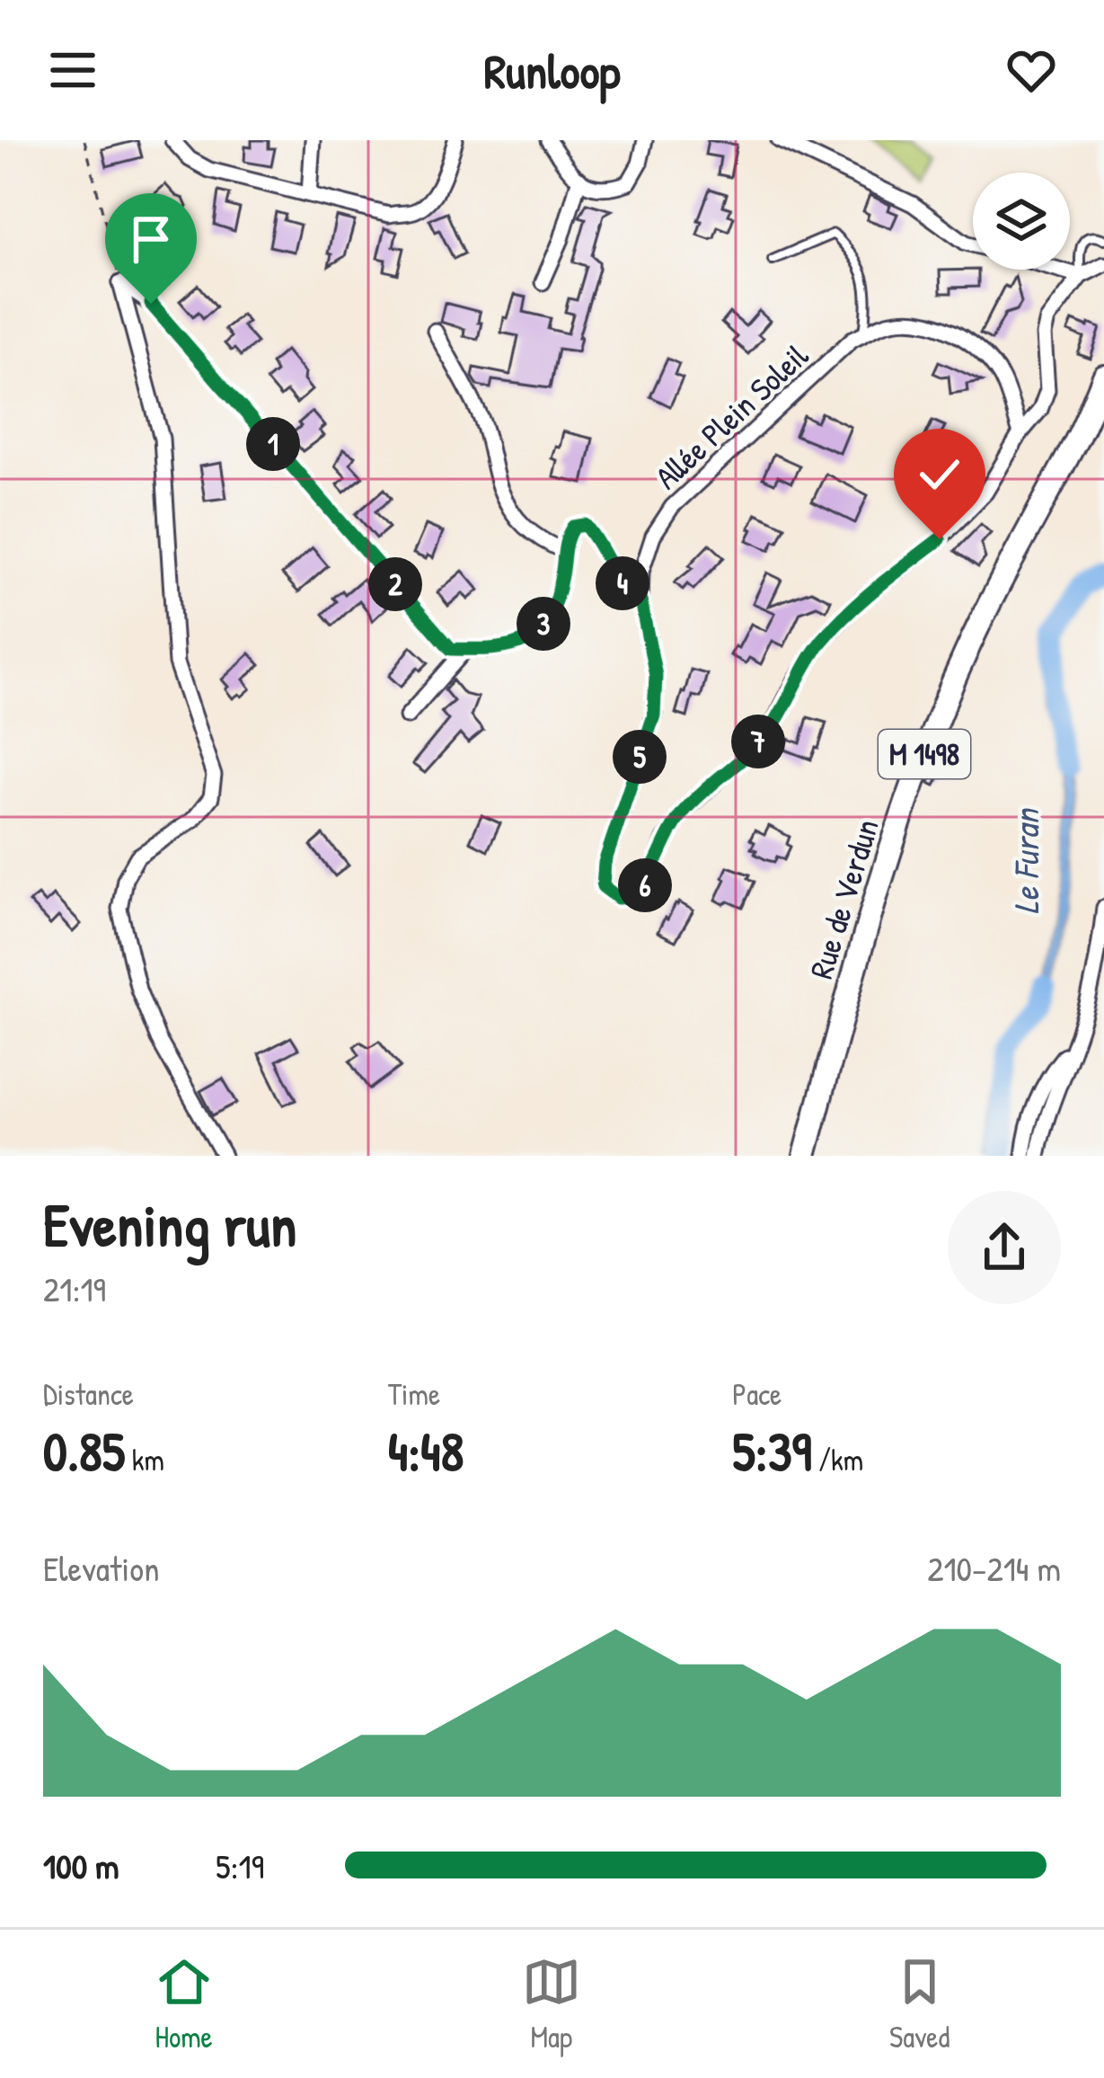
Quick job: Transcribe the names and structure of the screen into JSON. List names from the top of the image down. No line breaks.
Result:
{"streets":{"main road":["M 1498","Rue de Verdun"],"street":["Allée Plein Soleil"]},"water":["Le Furan"],"page":{"header":"Runloop","pins":["1","4","2","3","7","5","6"],"heading":["Evening run","21:19"],"stats":[["Distance","0.85 km"],["Time","4:48"],["Pace","5:39 /km"]],"chart":["Elevation","210–214 m"],"list":[{"name":"100 m","note":"5:19"}],"tabs":["Home","Map","Saved"]}}
